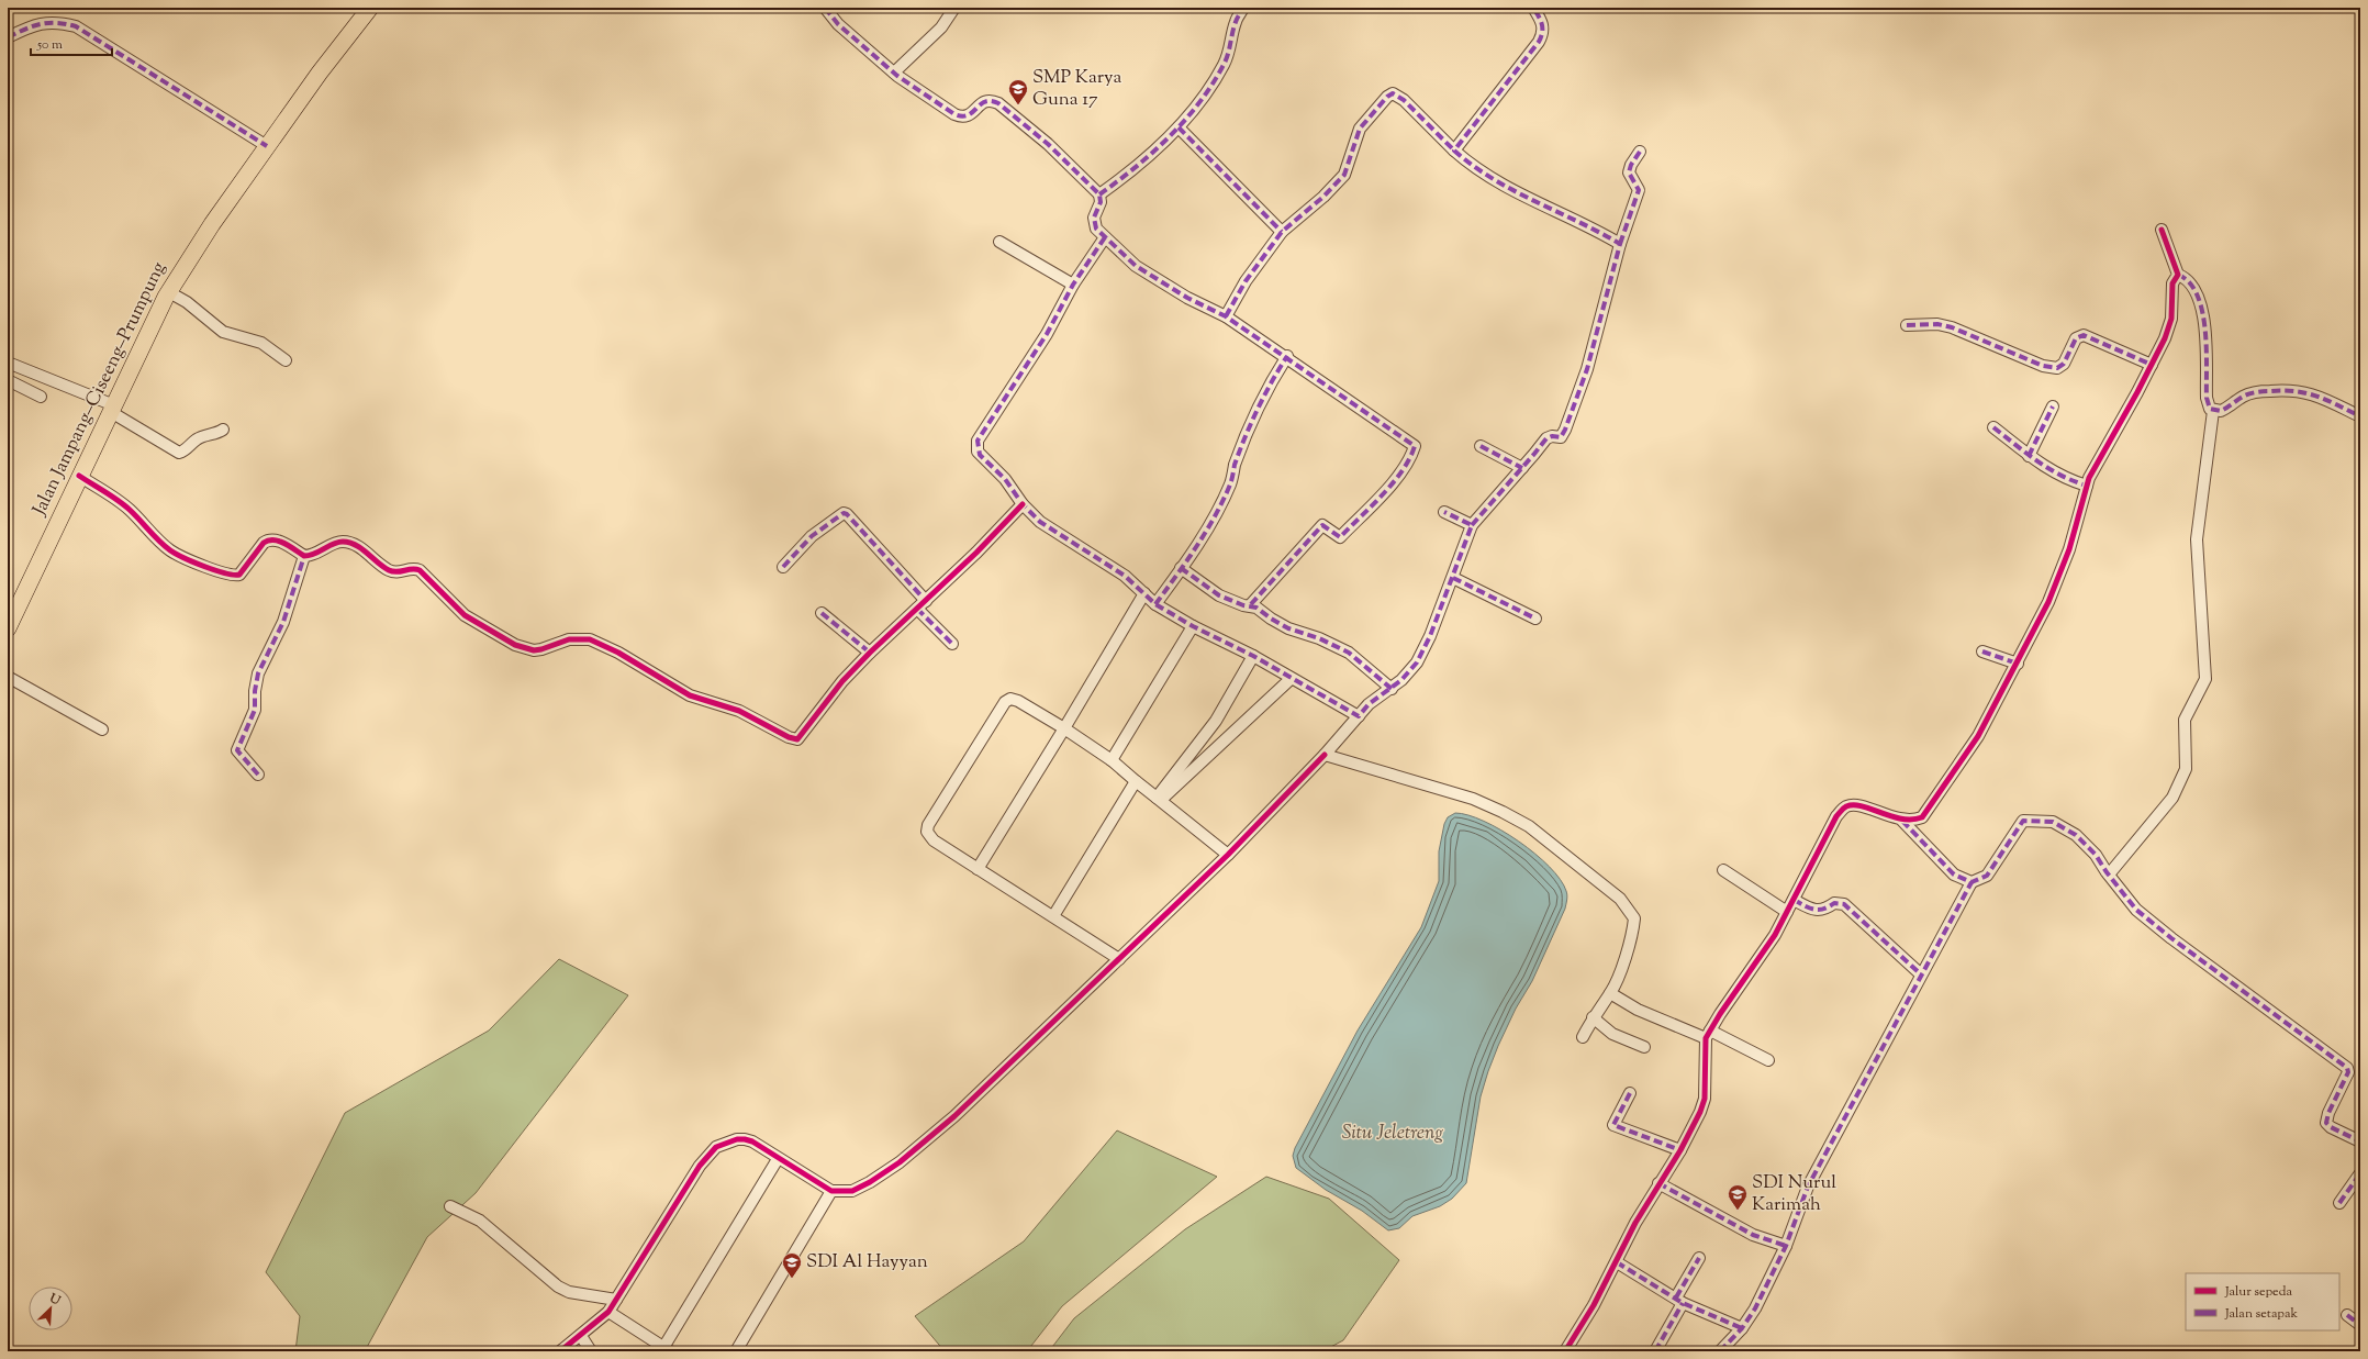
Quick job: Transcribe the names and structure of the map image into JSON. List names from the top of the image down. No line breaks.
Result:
{"streets":{"main road":["Jalan Jampang–Ciseeng–Prumpung"]},"water":["Situ Jeletreng"],"places":{"school or university":["SMP Karya Guna 17","SDI Nurul Karimah","SDI Al Hayyan"]},"legend":["Jalur sepeda","Jalan setapak"],"scale_bar":"50 m","north":"top right"}
